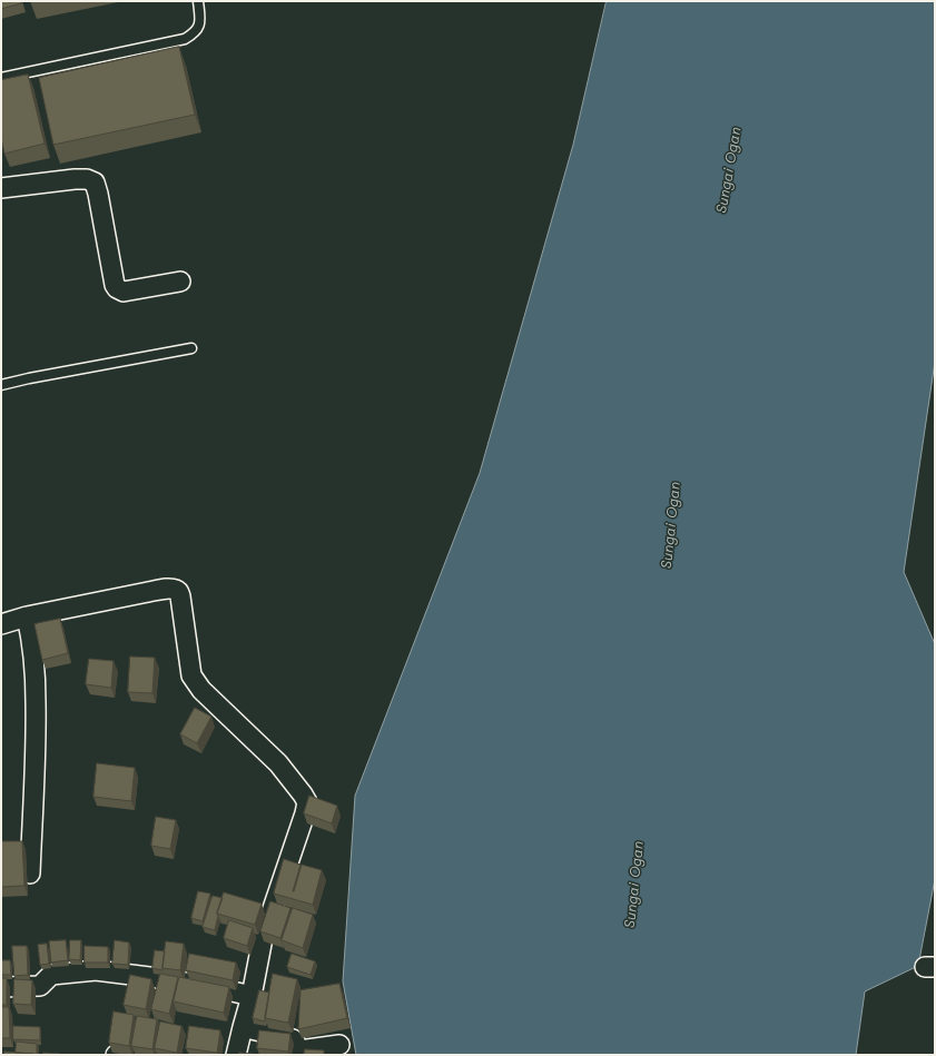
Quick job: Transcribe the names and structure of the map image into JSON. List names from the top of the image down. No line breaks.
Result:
{"water":["Sungai Ogan"]}
